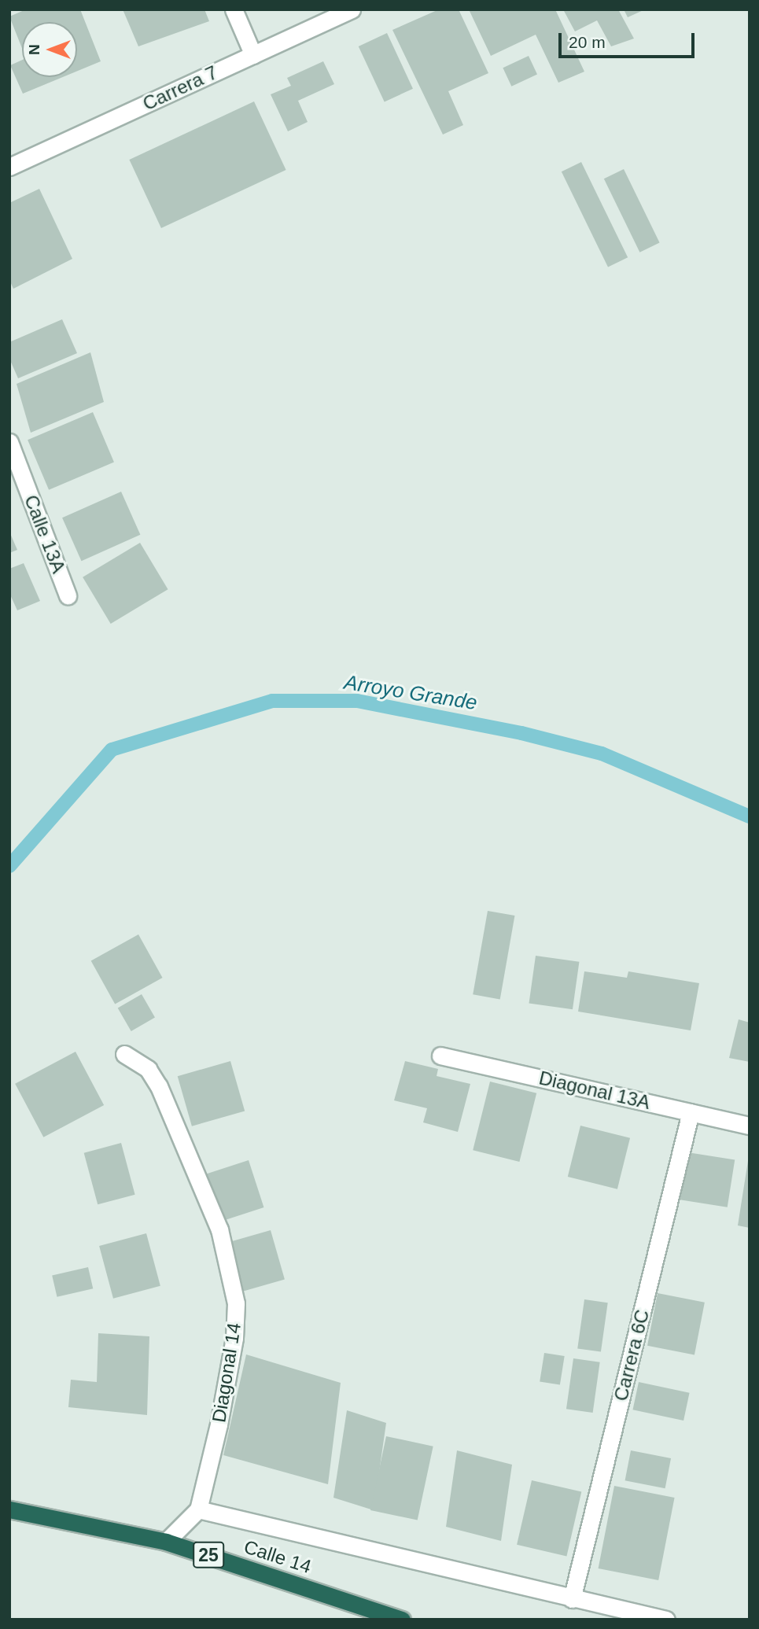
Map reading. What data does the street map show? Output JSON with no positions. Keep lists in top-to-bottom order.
{
  "streets": {
    "highway": ["25", "Calle 14"],
    "street": [
      "Carrera 7",
      "Calle 13A",
      "Diagonal 13A",
      "Carrera 6C",
      "Diagonal 14"
    ]
  },
  "crossings": [
    ["Diagonal 13A", "Carrera 6C"]
  ],
  "water": ["Arroyo Grande"],
  "scale_bar": "20 m",
  "north": "left"
}
